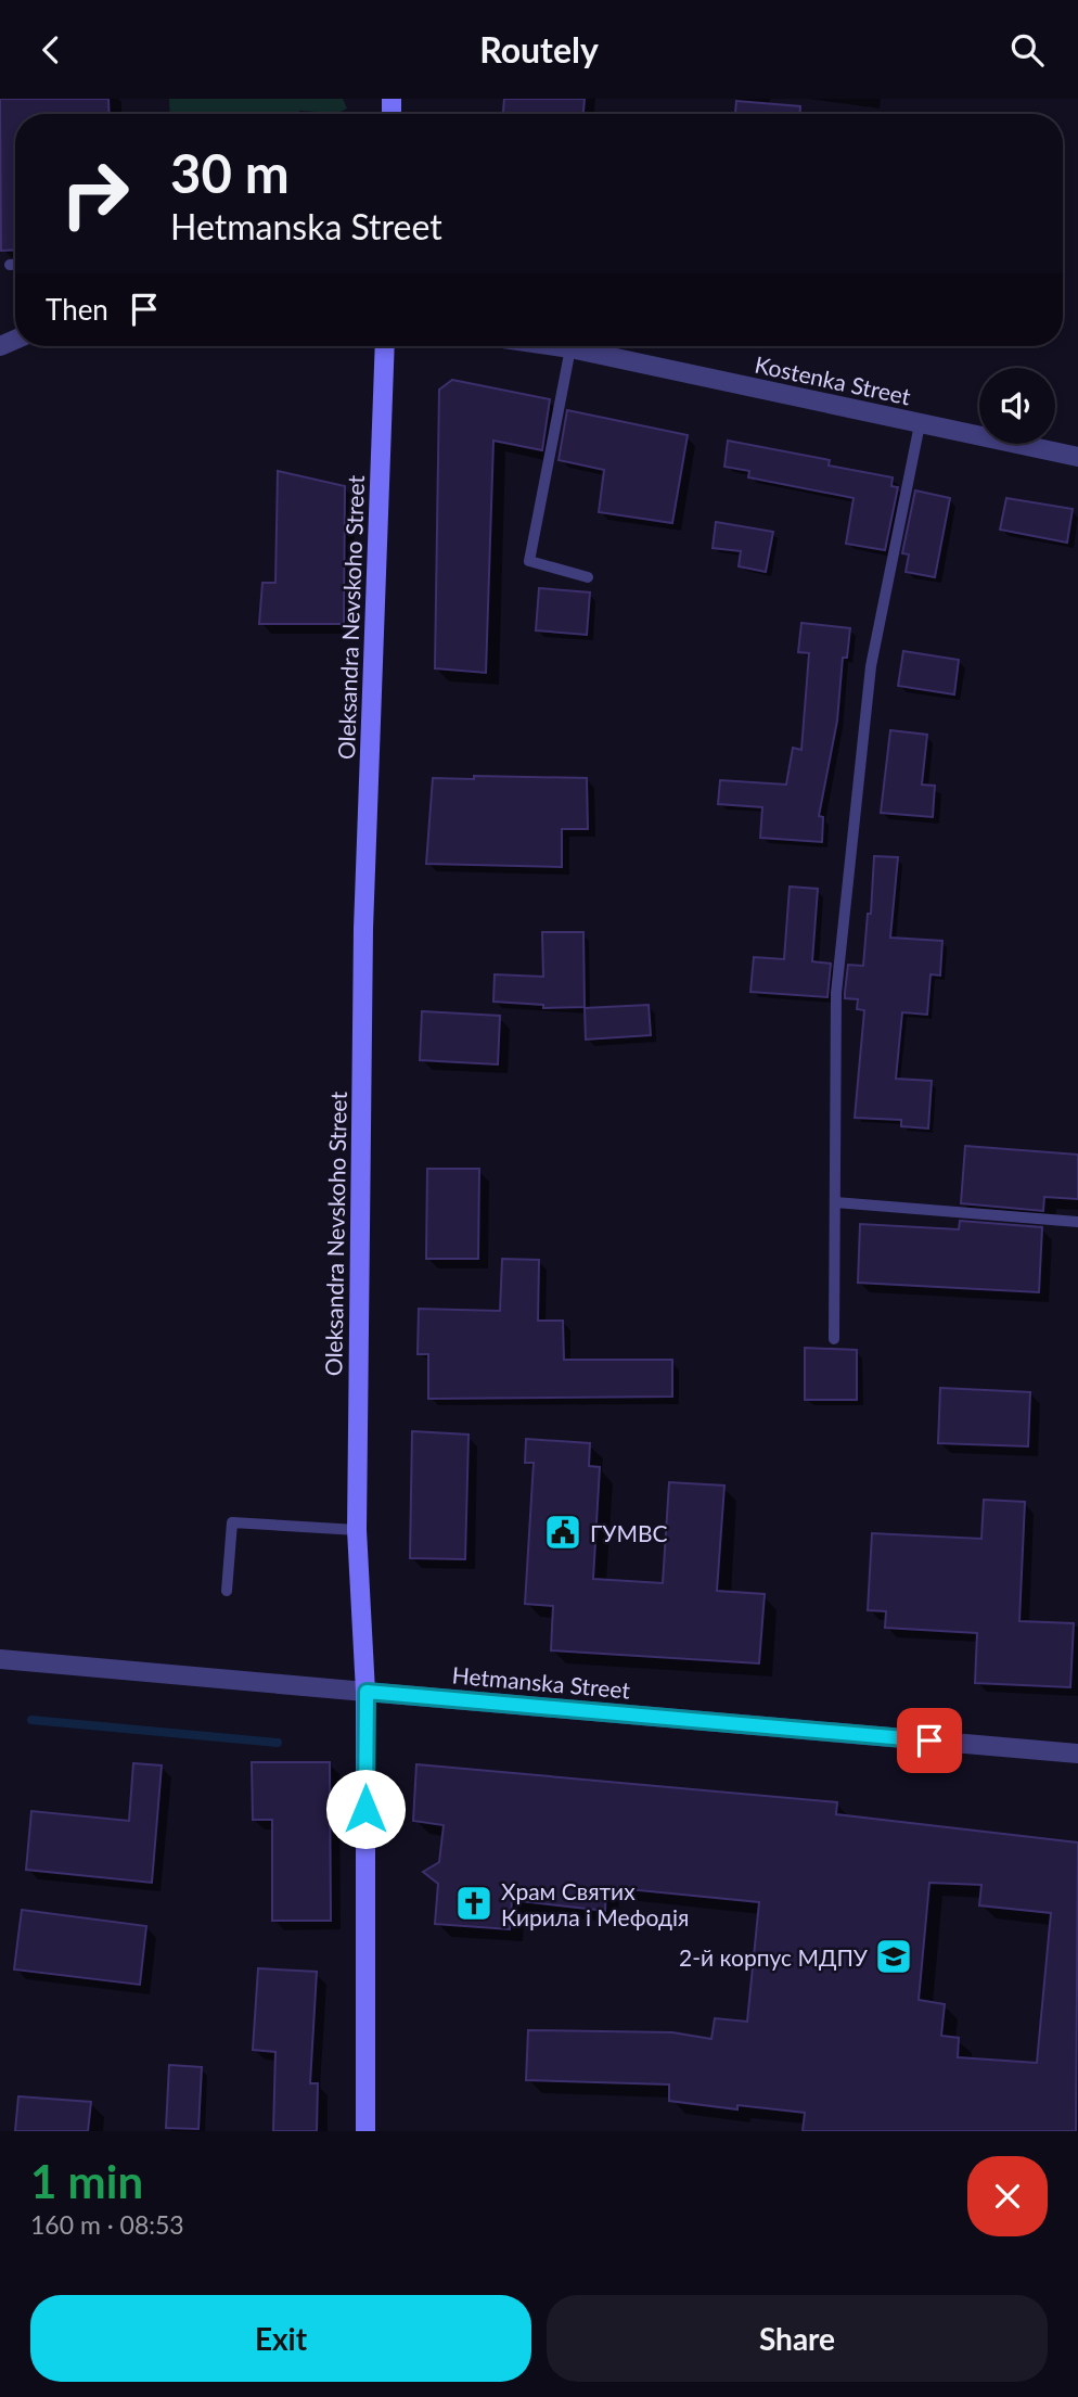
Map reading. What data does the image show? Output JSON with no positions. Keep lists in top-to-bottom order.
{
  "streets": {
    "main road": ["Oleksandra Nevskoho Street"],
    "street": ["Kostenka Street", "Hetmanska Street"]
  },
  "crossings": [
    ["Oleksandra Nevskoho Street", "Hetmanska Street"]
  ],
  "places": {
    "public building": ["ГУМВС"],
    "church": ["Храм Святих Кирила і Мефодія"],
    "school or university": ["2-й корпус МДПУ"]
  },
  "page": {
    "header": "Routely",
    "turn": ["30 m", "Hetmanska Street"],
    "then": "Then",
    "heading": ["1 min", "160 m · 08:53"],
    "buttons": ["Exit", "Share"]
  }
}
